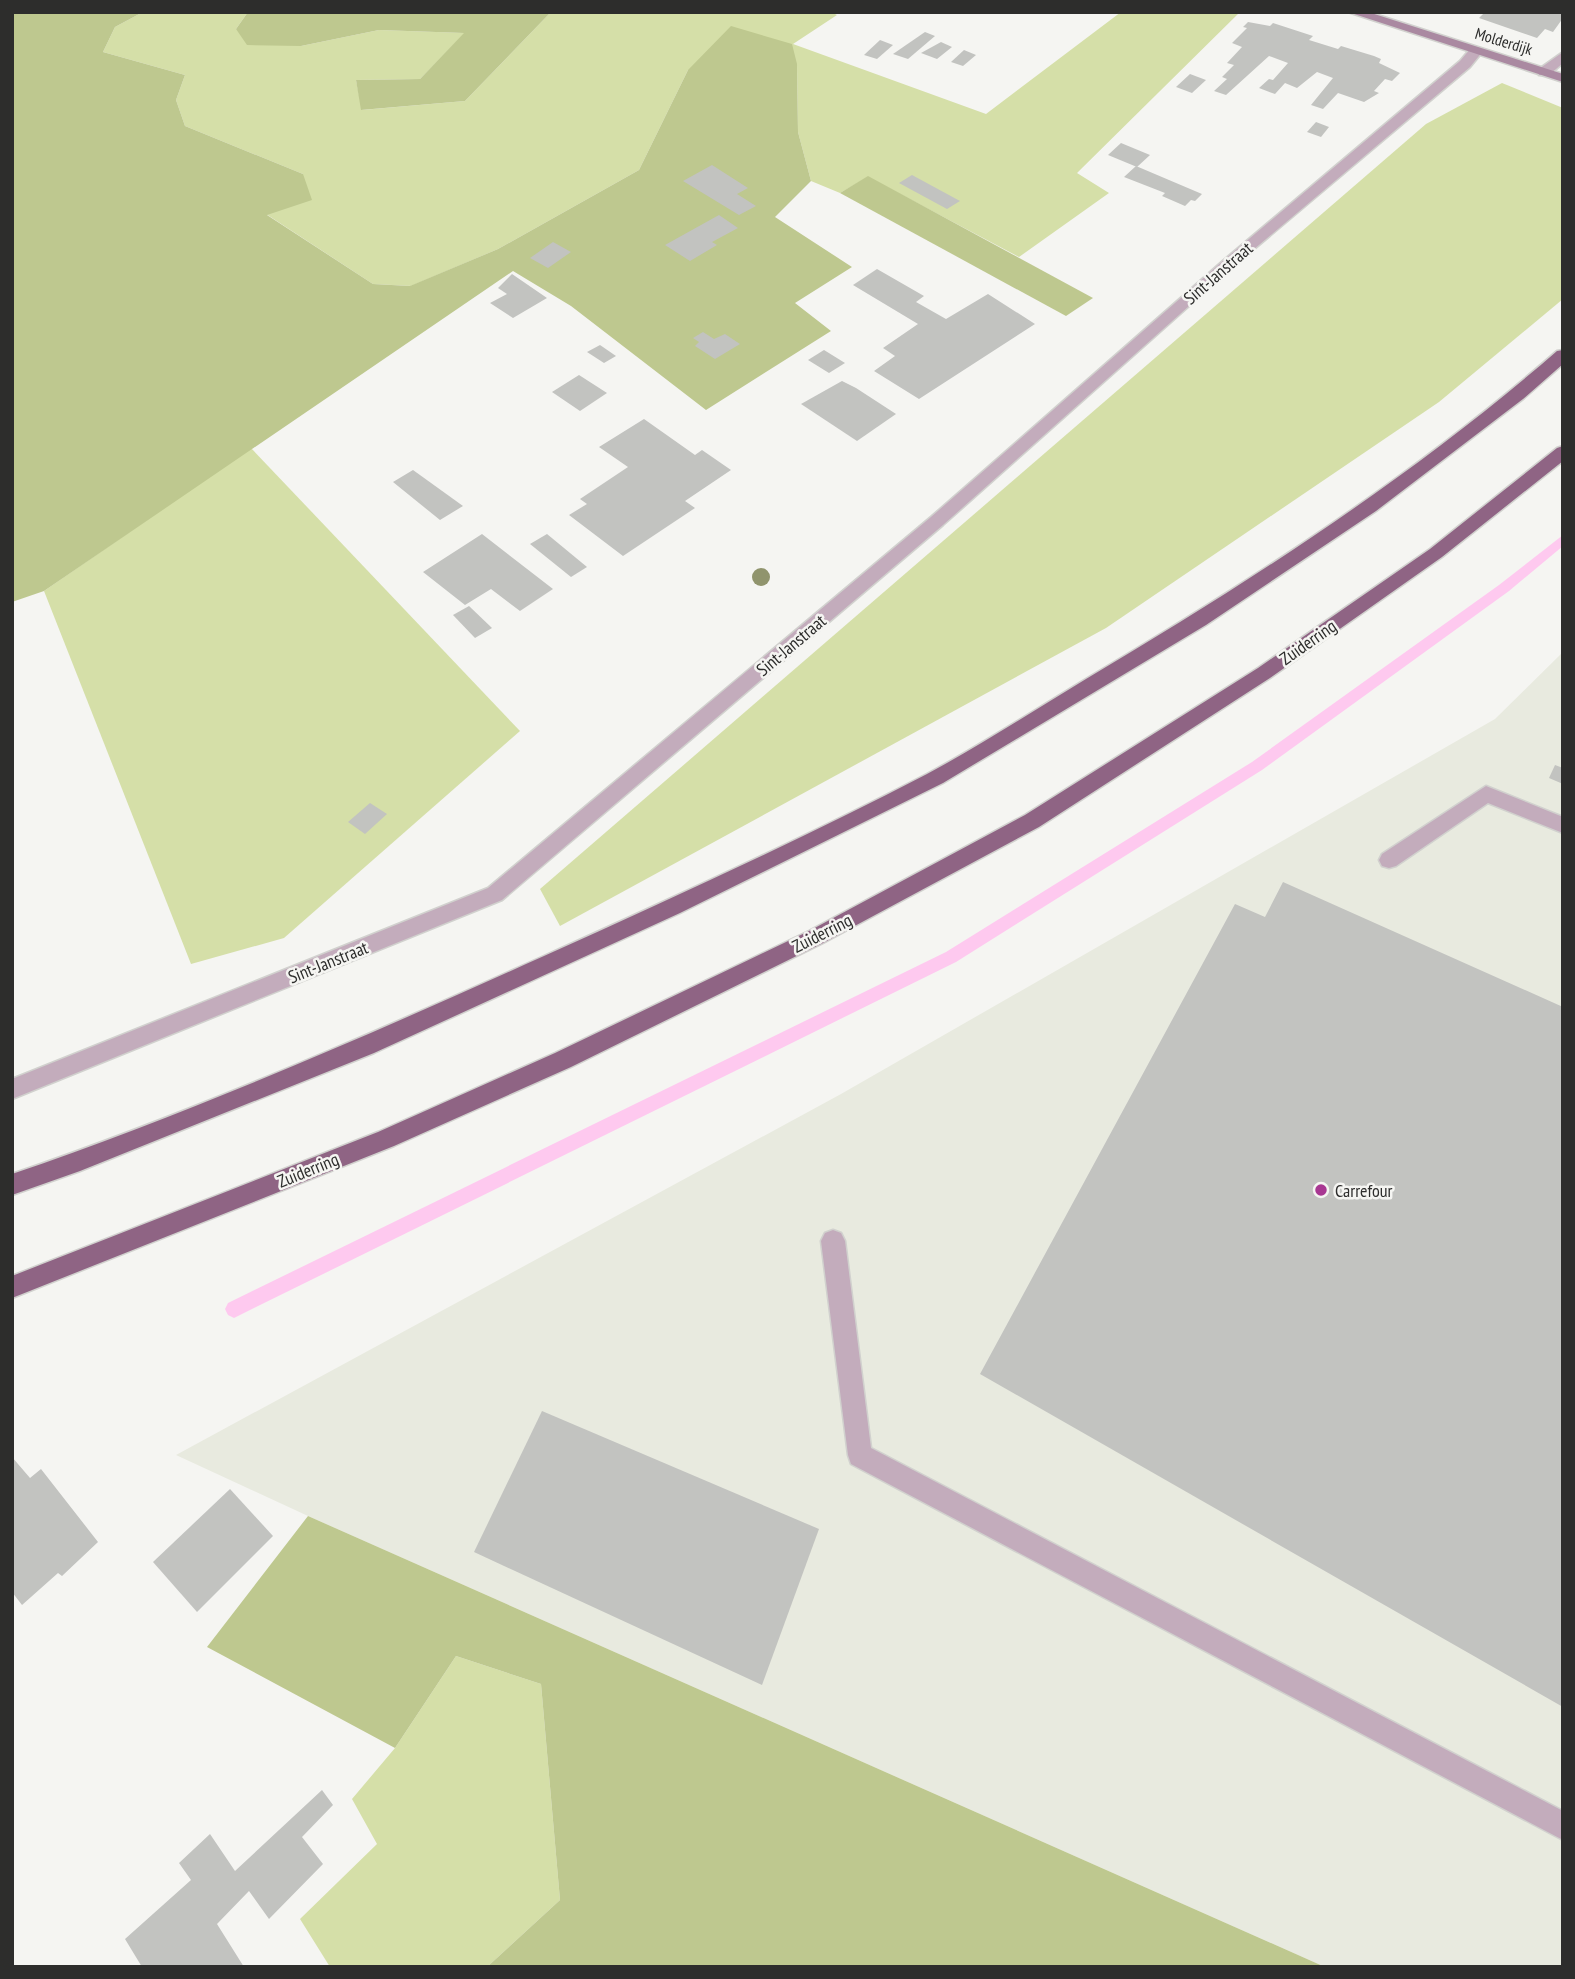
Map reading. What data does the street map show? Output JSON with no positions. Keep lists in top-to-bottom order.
{
  "streets": {
    "highway": ["Zuiderring"],
    "main road": ["Molderdijk"],
    "street": ["Sint-Janstraat"]
  },
  "crossings": [
    ["Molderdijk", "Sint-Janstraat"]
  ],
  "places": ["Carrefour"]
}
